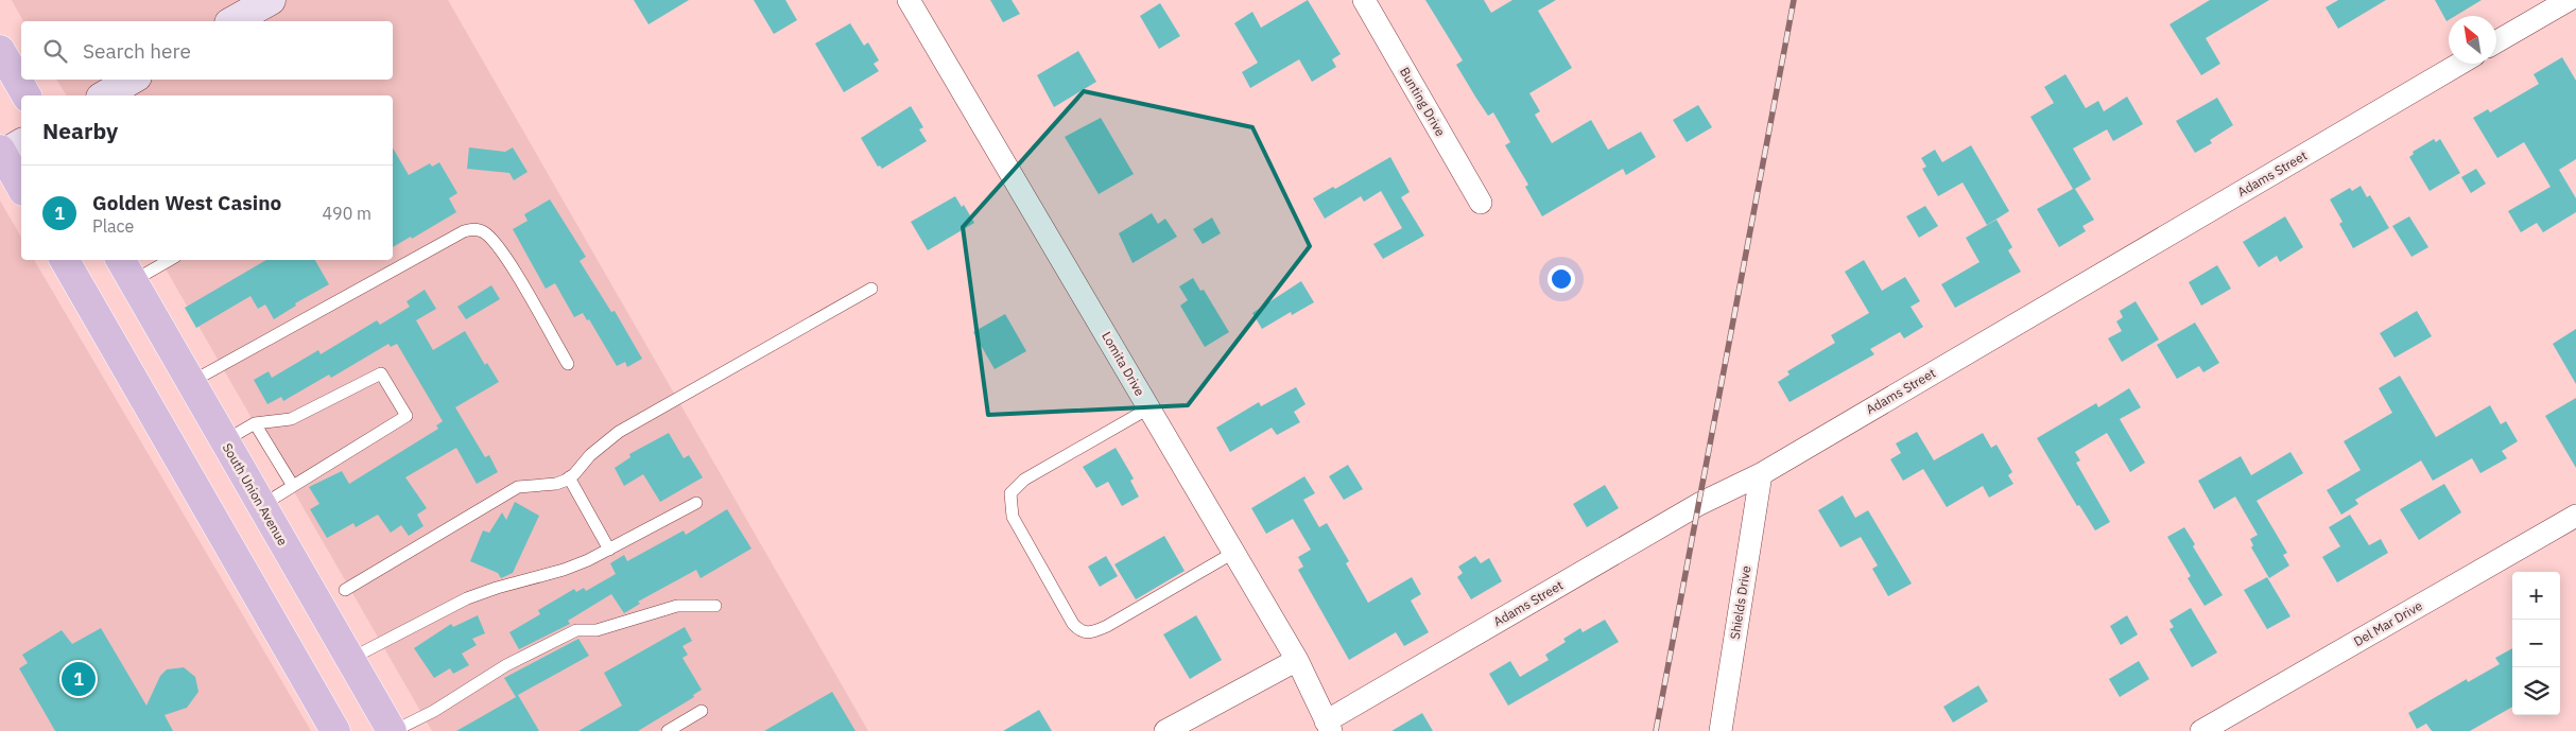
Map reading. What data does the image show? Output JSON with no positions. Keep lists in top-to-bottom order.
{
  "streets": {
    "main road": ["South Union Avenue"],
    "street": [
      "Bunting Drive",
      "Adams Street",
      "Lomita Drive",
      "Shields Drive",
      "Del Mar Drive"
    ]
  },
  "crossings": [
    ["Adams Street", "Lomita Drive"],
    ["Adams Street", "Shields Drive"]
  ],
  "north": "top left",
  "page": {
    "search": "Search here",
    "heading": "Nearby",
    "list": [
      {
        "mark": "1",
        "name": "Golden West Casino",
        "note": "Place",
        "value": "490 m"
      }
    ],
    "map_buttons": ["+", "−"],
    "pins": "1"
  }
}
